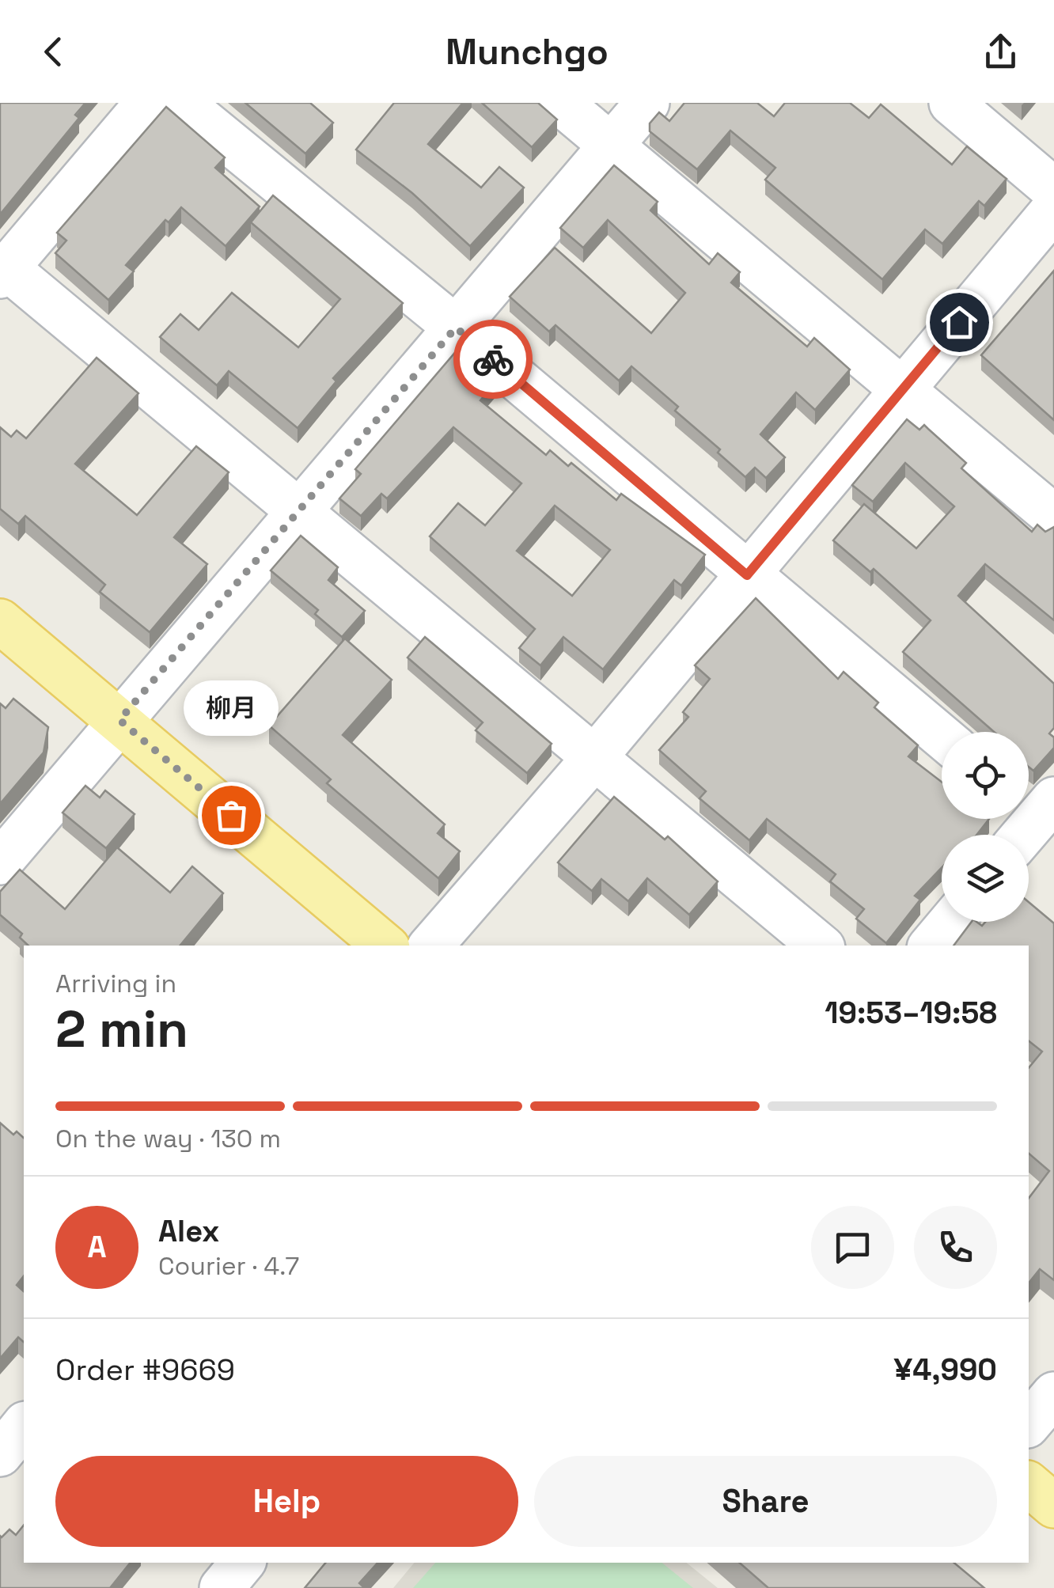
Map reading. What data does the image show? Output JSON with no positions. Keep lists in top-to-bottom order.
{
  "places": ["柳月"],
  "page": {
    "header": "Munchgo",
    "bubble": "柳月",
    "heading": ["2 min", "Arriving in", "19:53–19:58"],
    "panel": [
      "Alex",
      "Courier · 4.7",
      "Order #9669",
      "¥4,990"
    ],
    "bar": "On the way · 130 m",
    "round": "A",
    "buttons": ["Help", "Share"]
  }
}
